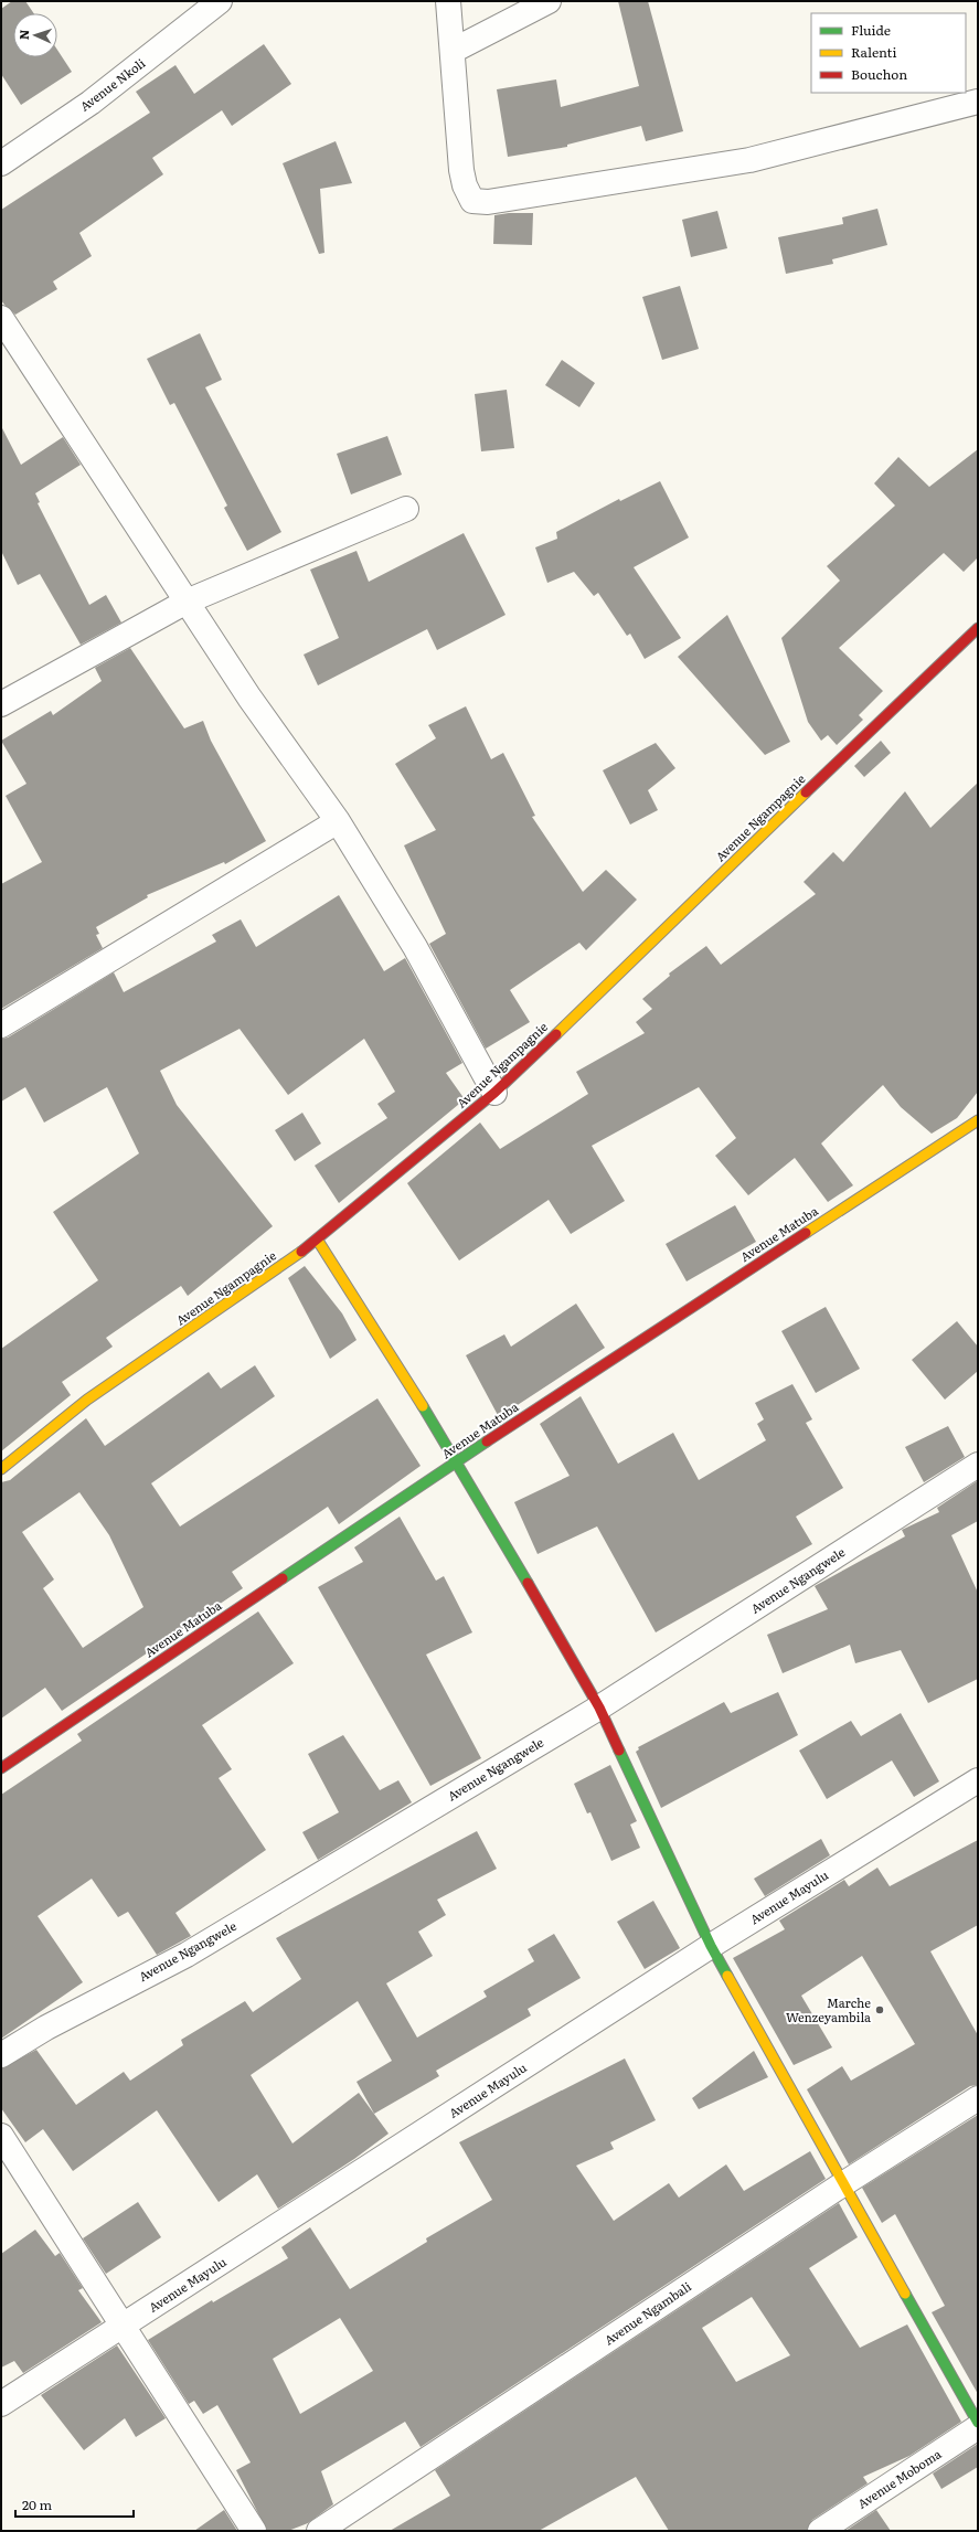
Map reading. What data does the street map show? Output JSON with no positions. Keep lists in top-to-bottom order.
{
  "streets": {
    "street": [
      "Avenue Nkoli",
      "Avenue Ngampagnie",
      "Avenue Matuba",
      "Avenue Ngangwele",
      "Avenue Mayulu",
      "Avenue Ngambali",
      "Avenue Moboma"
    ]
  },
  "places": ["Marche Wenzeyambila"],
  "legend": ["Fluide", "Ralenti", "Bouchon"],
  "scale_bar": "20 m",
  "north": "left"
}
